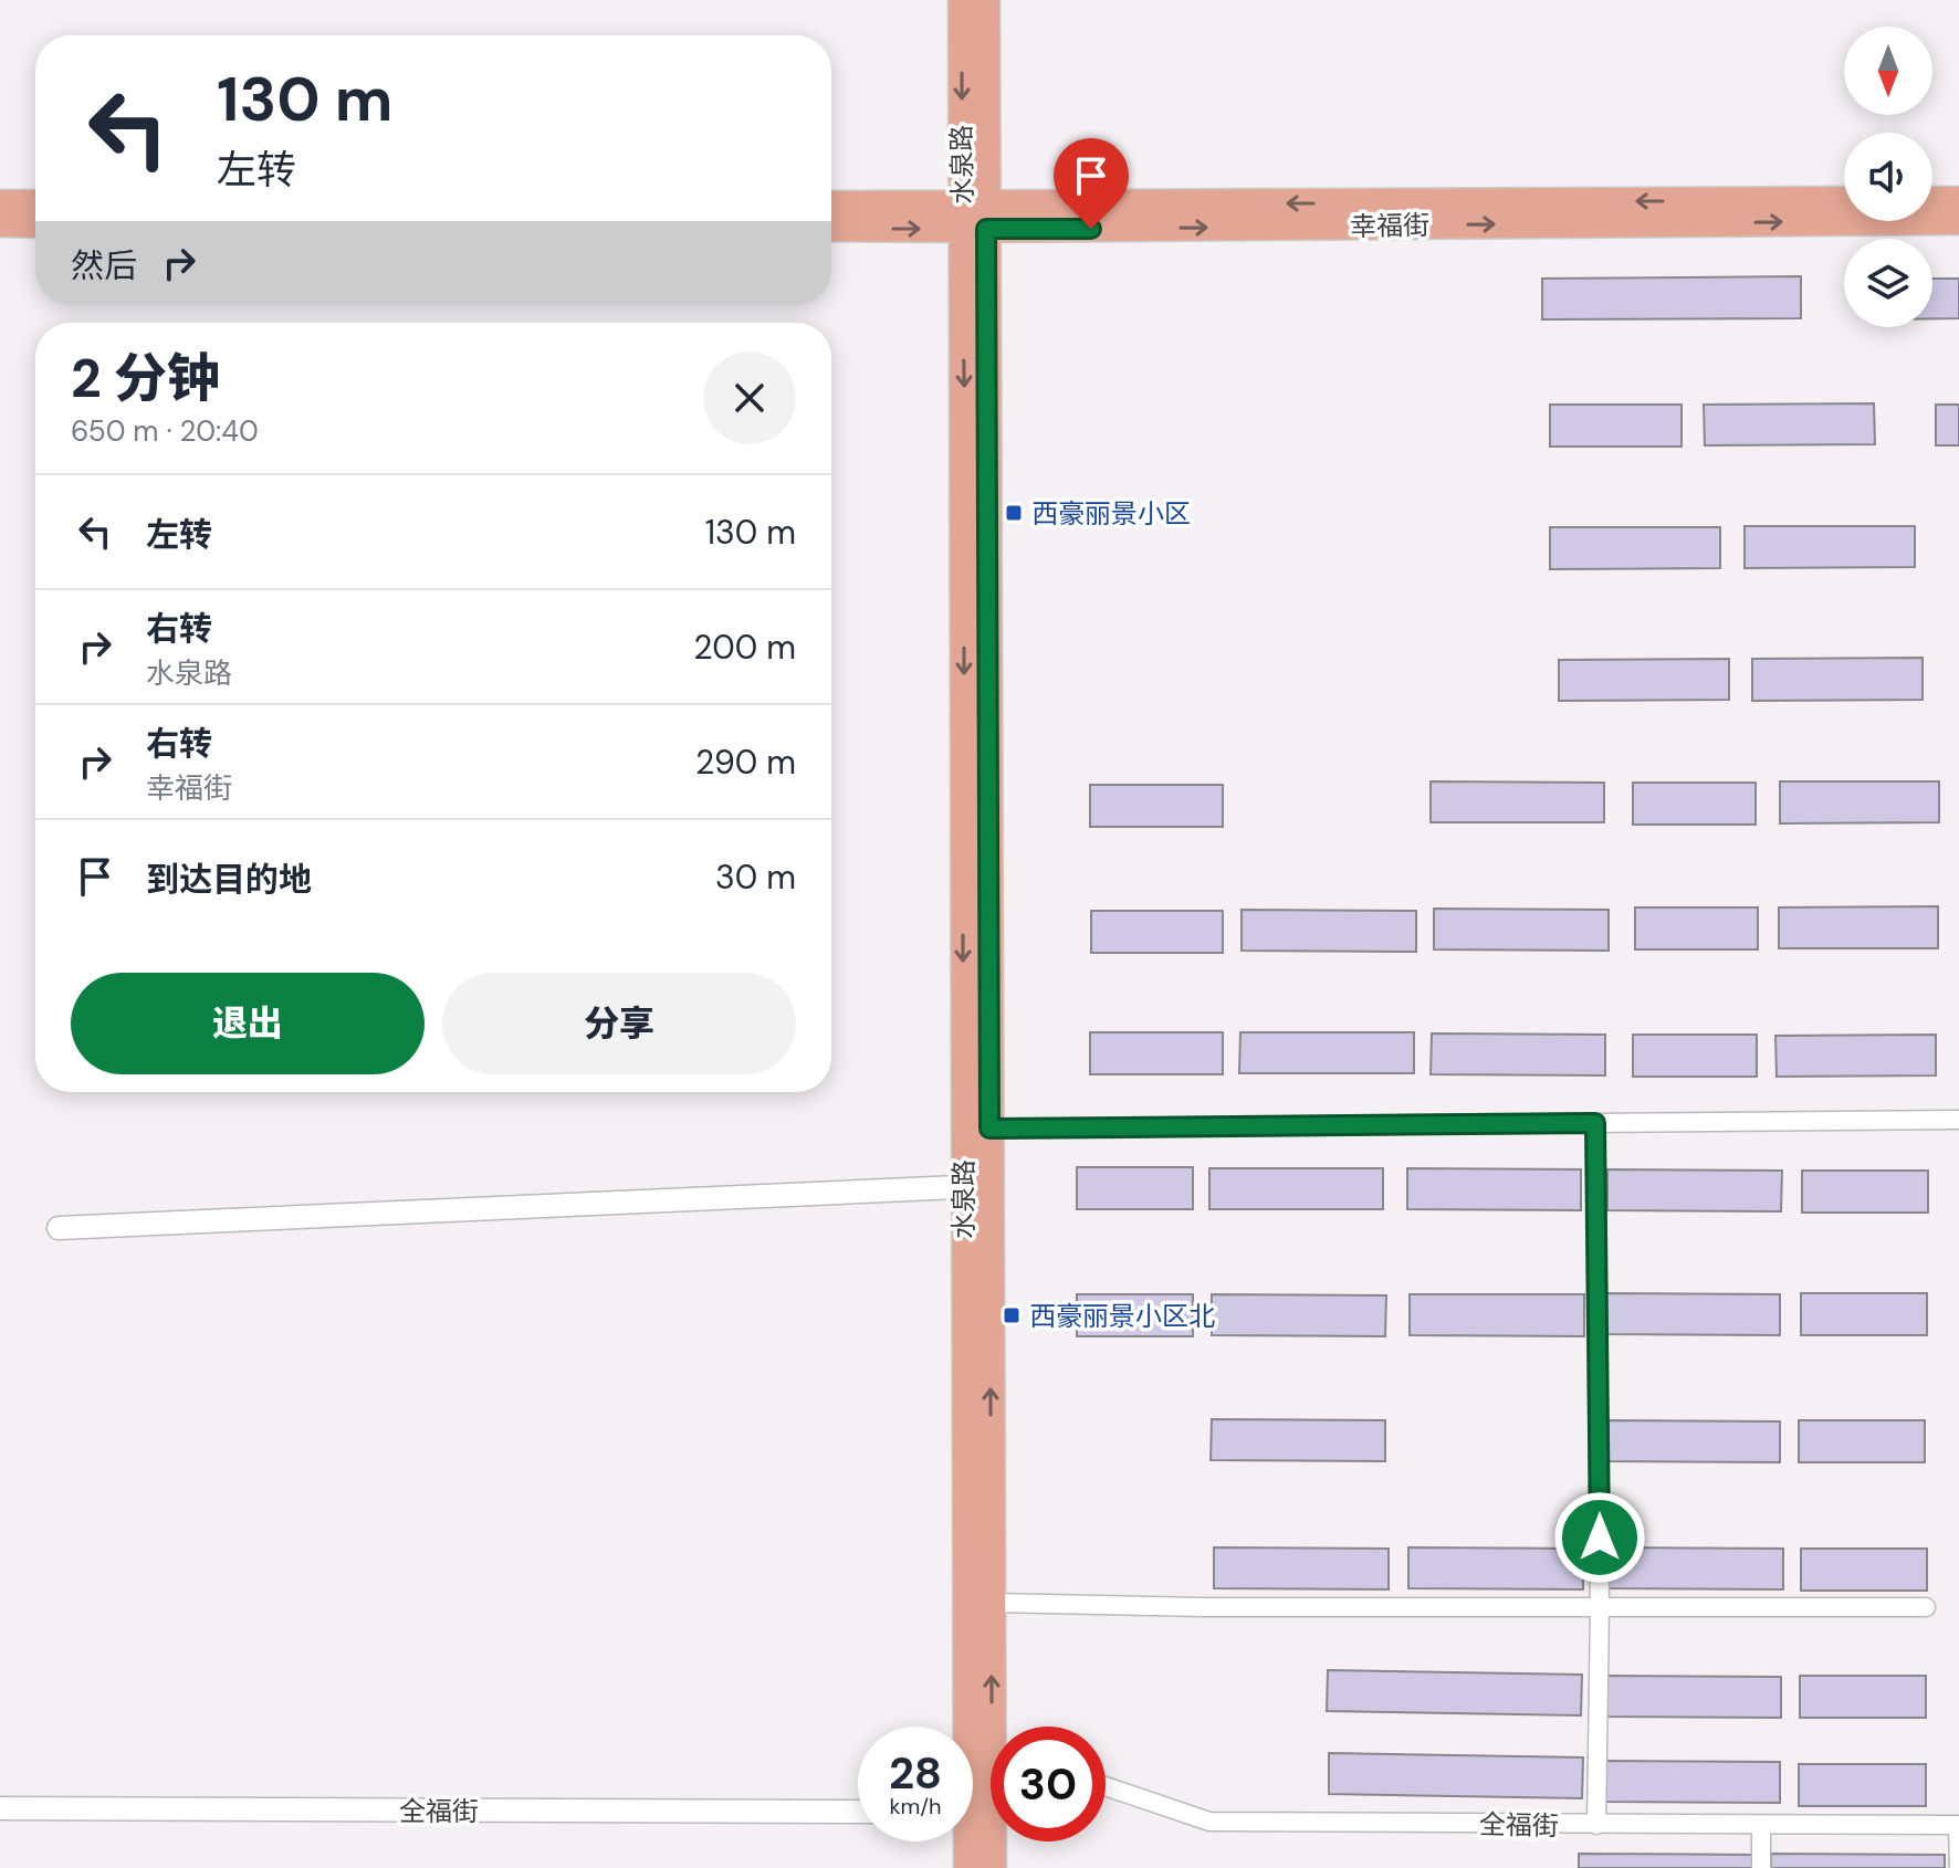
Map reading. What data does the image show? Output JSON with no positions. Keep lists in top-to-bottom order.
{
  "streets": {
    "main road": ["水泉路", "幸福街"],
    "street": ["全福街"]
  },
  "crossings": [
    ["水泉路", "幸福街"]
  ],
  "places": {
    "transit": ["西豪丽景小区", "西豪丽景小区北"]
  },
  "north": "bottom",
  "page": {
    "turn": ["130 m", "左转"],
    "then": "然后",
    "heading": ["2 分钟", "650 m · 20:40"],
    "list": [
      {
        "name": "左转",
        "value": "130 m"
      },
      {
        "name": "右转",
        "note": "水泉路",
        "value": "200 m"
      },
      {
        "name": "右转",
        "note": "幸福街",
        "value": "290 m"
      },
      {
        "name": "到达目的地",
        "value": "30 m"
      }
    ],
    "buttons": ["退出", "分享"],
    "speed": "28 km/h",
    "limit": "30"
  }
}
